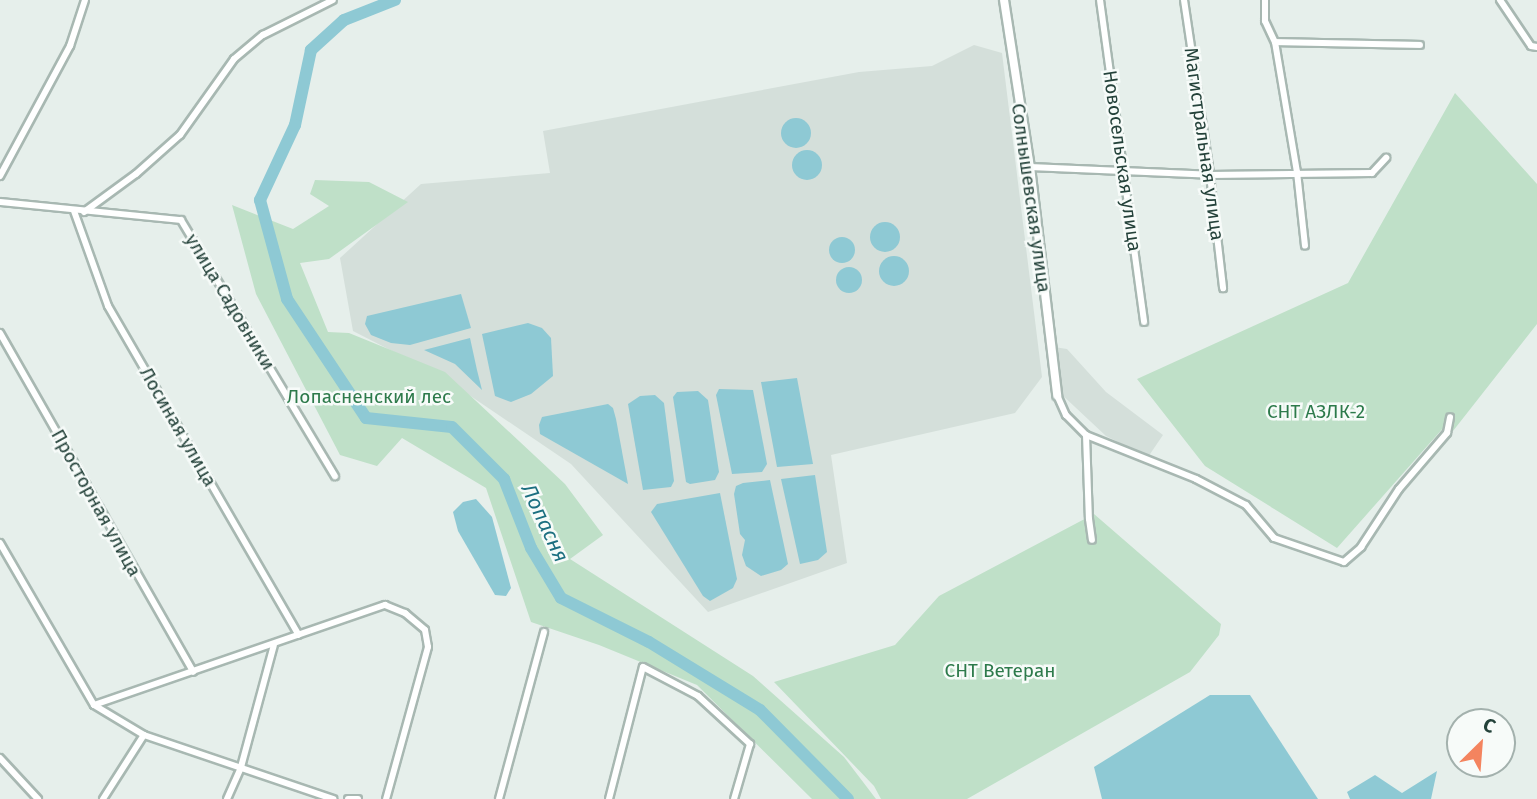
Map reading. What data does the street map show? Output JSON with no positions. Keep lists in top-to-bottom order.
{
  "streets": {
    "street": [
      "Магистральная улица",
      "Новосельская улица",
      "Солнышевская улица",
      "улица Садовники",
      "Лосиная улица",
      "Просторная улица"
    ]
  },
  "crossings": [
    ["улица Садовники", "Лосиная улица"]
  ],
  "water": ["Лопасня"],
  "parks": ["Лопасненский лес", "СНТ АЗЛК-2", "СНТ Ветеран"],
  "north": "top right"
}
